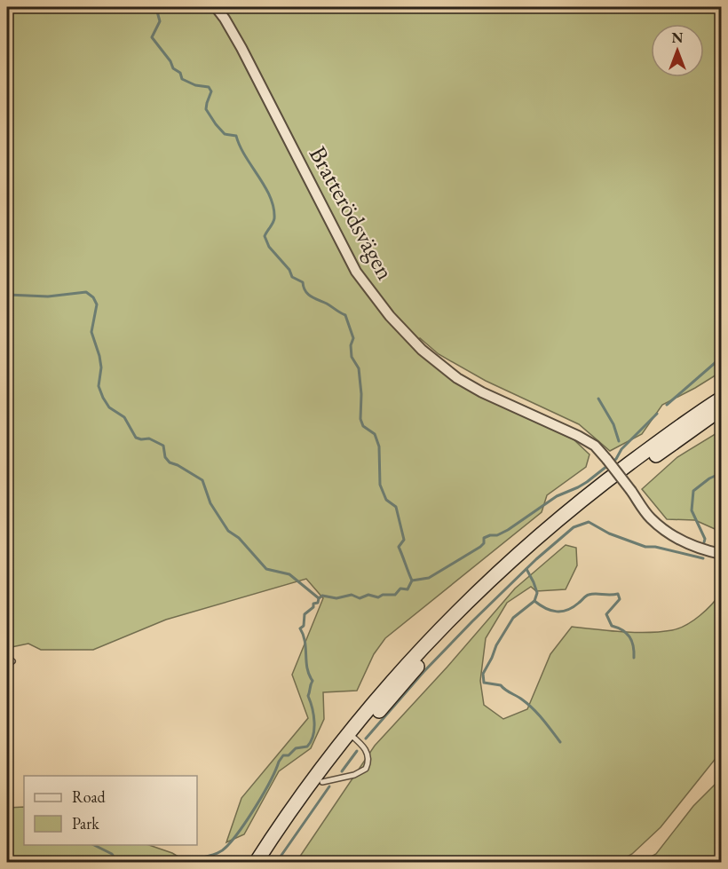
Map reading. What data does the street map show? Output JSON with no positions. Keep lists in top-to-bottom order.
{
  "streets": {
    "street": ["Bratterödsvägen"]
  },
  "legend": ["Road", "Park"],
  "north": "top"
}
